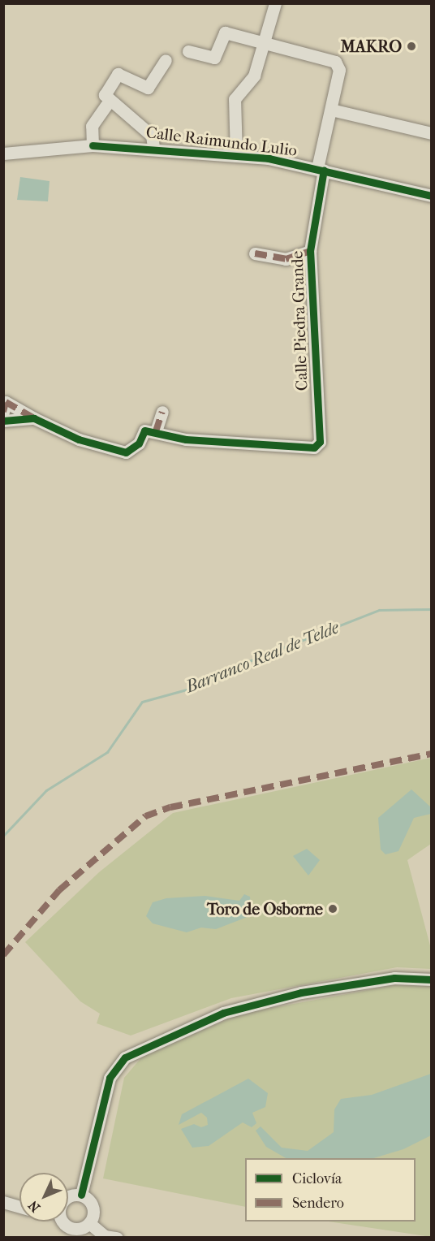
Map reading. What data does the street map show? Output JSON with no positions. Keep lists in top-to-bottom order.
{
  "streets": {
    "street": ["Calle Raimundo Lulio", "Calle Piedra Grande"]
  },
  "crossings": [
    ["Calle Raimundo Lulio", "Calle Piedra Grande"]
  ],
  "water": ["Barranco Real de Telde"],
  "places": ["MAKRO", "Toro de Osborne"],
  "legend": ["Ciclovía", "Sendero"],
  "north": "bottom left"
}
